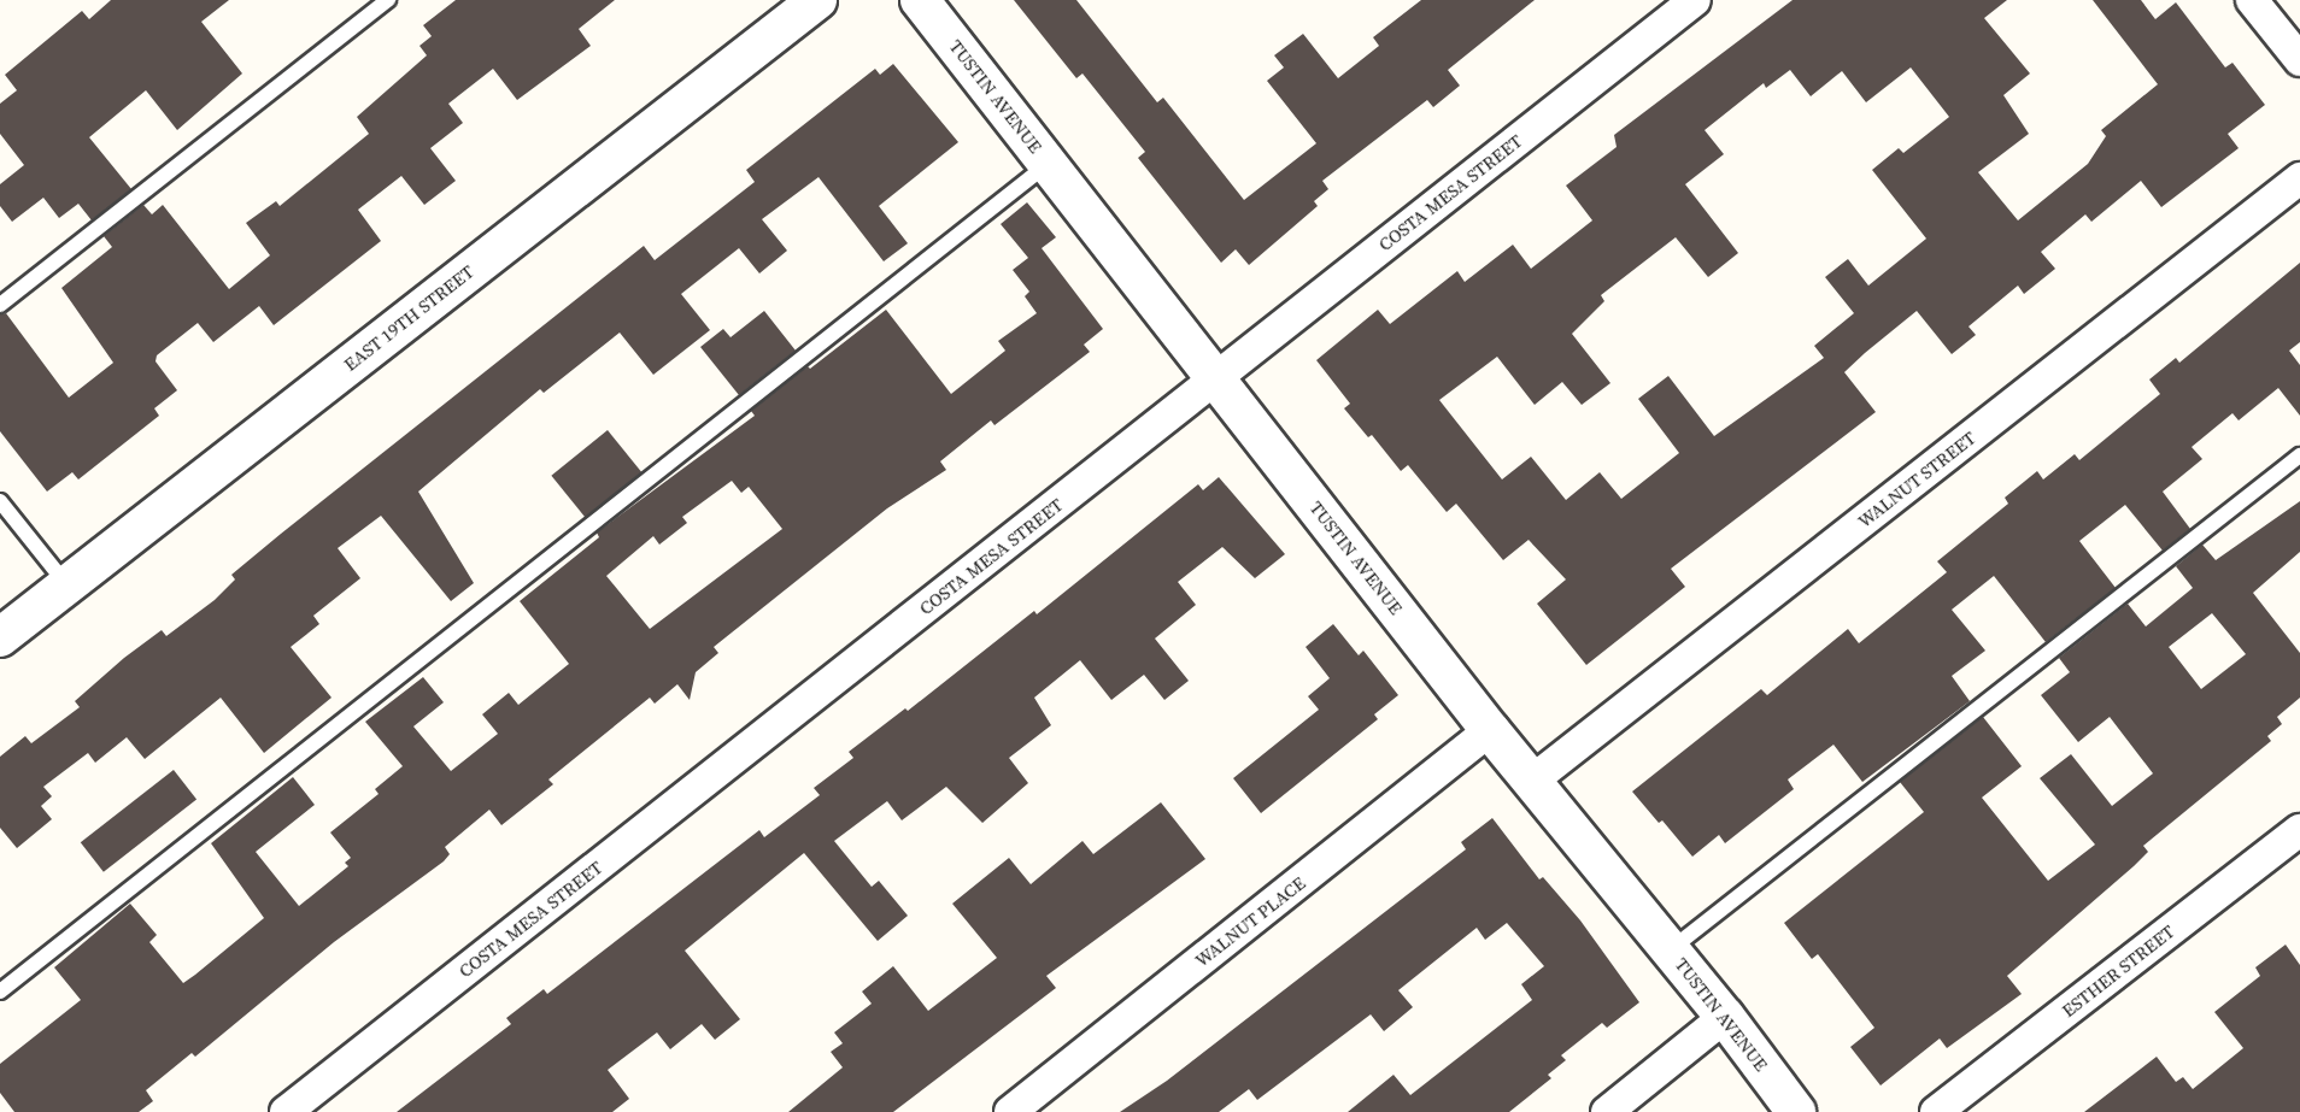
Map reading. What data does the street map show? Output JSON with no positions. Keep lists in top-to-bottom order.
{
  "streets": {
    "street": [
      "TUSTIN AVENUE",
      "COSTA MESA STREET",
      "EAST 19TH STREET",
      "WALNUT STREET",
      "WALNUT PLACE",
      "ESTHER STREET"
    ]
  },
  "crossings": [
    ["TUSTIN AVENUE", "COSTA MESA STREET"],
    ["TUSTIN AVENUE", "WALNUT STREET"],
    ["TUSTIN AVENUE", "WALNUT PLACE"]
  ]
}
